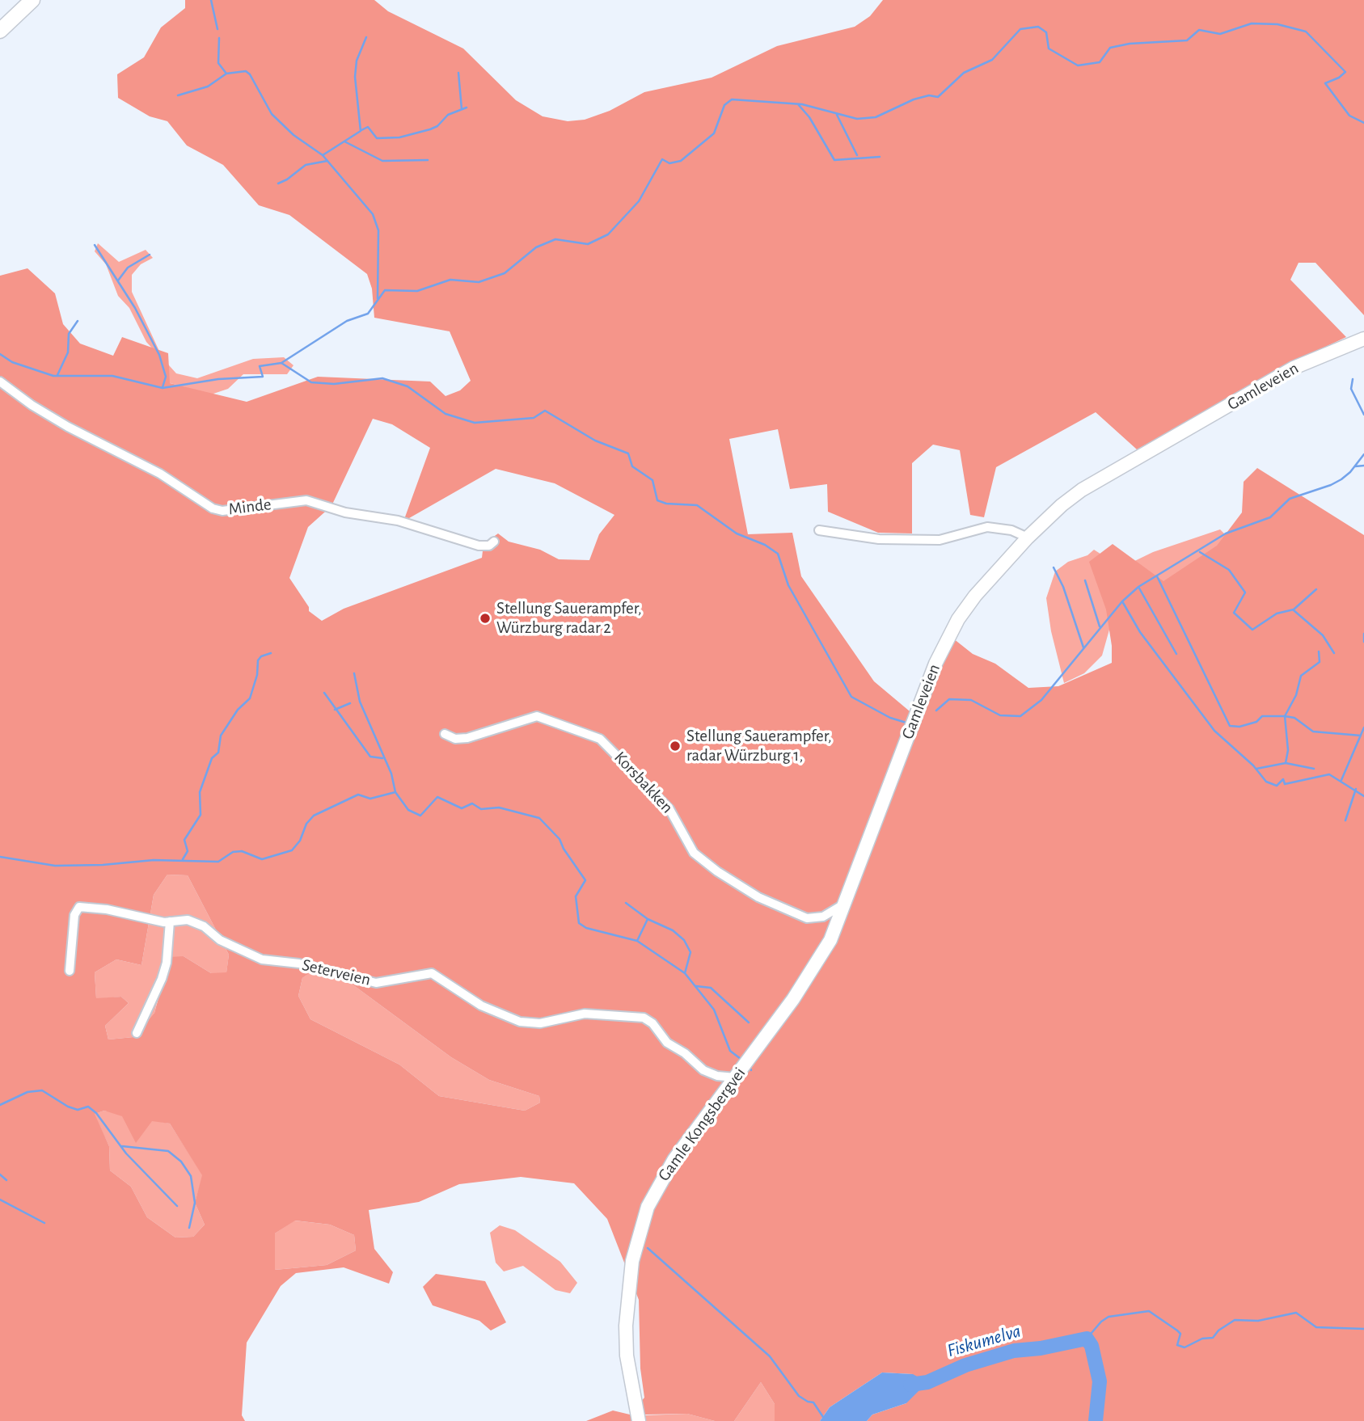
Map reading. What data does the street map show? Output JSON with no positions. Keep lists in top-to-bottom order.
{
  "streets": {
    "main road": ["Gamleveien", "Gamle Kongsbergvei"],
    "street": ["Minde", "Korsbakken", "Seterveien"]
  },
  "crossings": [
    ["Gamleveien", "Gamle Kongsbergvei"],
    ["Korsbakken", "Gamle Kongsbergvei"],
    ["Seterveien", "Gamle Kongsbergvei"]
  ],
  "water": ["Fiskumelva"],
  "places": ["Stellung Sauerampfer, Würzburg radar 2", "Stellung Sauerampfer, radar Würzburg 1,"]
}
